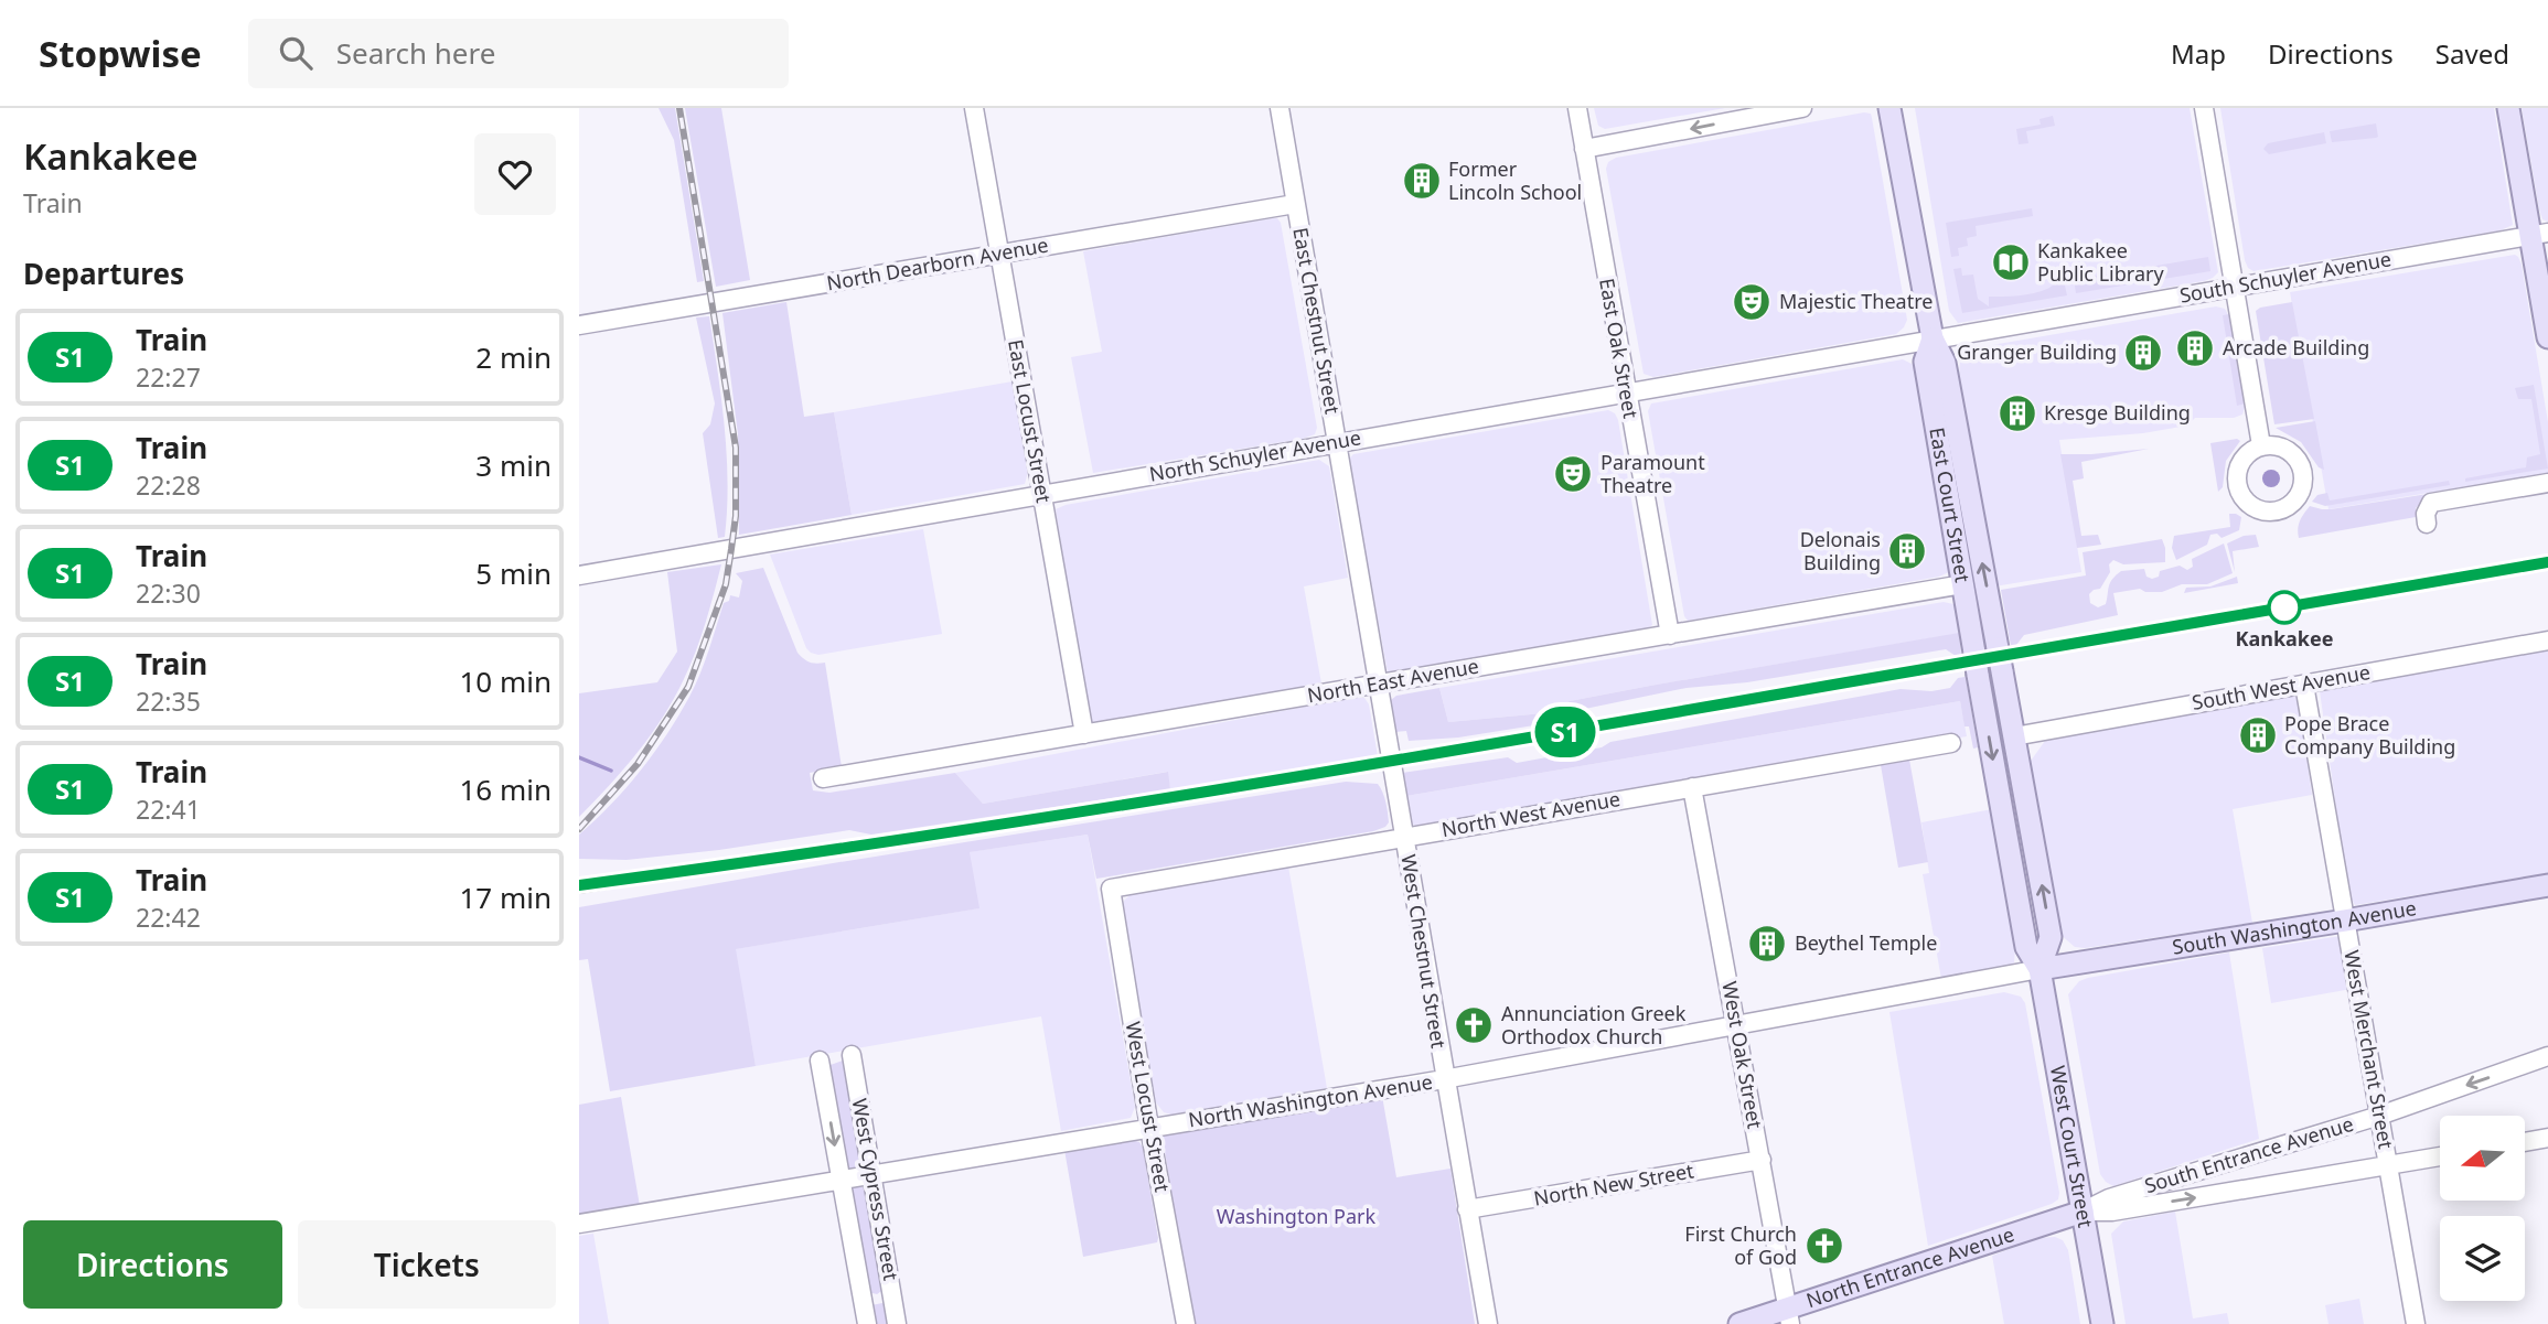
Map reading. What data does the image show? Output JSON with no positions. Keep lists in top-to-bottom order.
{
  "streets": {
    "main road": [
      "East Court Street",
      "South Washington Avenue",
      "West Court Street",
      "North Entrance Avenue"
    ],
    "street": [
      "North Dearborn Avenue",
      "South Schuyler Avenue",
      "East Chestnut Street",
      "East Oak Street",
      "East Locust Street",
      "North Schuyler Avenue",
      "North East Avenue",
      "South West Avenue",
      "North West Avenue",
      "West Chestnut Street",
      "West Merchant Street",
      "West Oak Street",
      "North Washington Avenue",
      "West Locust Street",
      "South Entrance Avenue",
      "North New Street",
      "West Cypress Street"
    ]
  },
  "crossings": [
    ["North Dearborn Avenue", "East Chestnut Street"],
    ["North Dearborn Avenue", "East Locust Street"],
    ["South Schuyler Avenue", "North Schuyler Avenue"],
    ["South Schuyler Avenue", "East Court Street"],
    ["East Chestnut Street", "North Schuyler Avenue"],
    ["East Chestnut Street", "North East Avenue"],
    ["East Chestnut Street", "West Chestnut Street"],
    ["East Oak Street", "North Schuyler Avenue"],
    ["East Oak Street", "North East Avenue"],
    ["East Locust Street", "North Schuyler Avenue"],
    ["East Locust Street", "North East Avenue"],
    ["North Schuyler Avenue", "East Court Street"],
    ["East Court Street", "North East Avenue"],
    ["East Court Street", "West Court Street"],
    ["South West Avenue", "West Merchant Street"],
    ["South West Avenue", "West Court Street"],
    ["North West Avenue", "West Chestnut Street"],
    ["North West Avenue", "West Oak Street"],
    ["North West Avenue", "West Locust Street"],
    ["South Washington Avenue", "West Merchant Street"],
    ["South Washington Avenue", "North Washington Avenue"],
    ["South Washington Avenue", "West Court Street"],
    ["West Chestnut Street", "North Washington Avenue"],
    ["West Chestnut Street", "North New Street"],
    ["West Merchant Street", "South Entrance Avenue"],
    ["West Oak Street", "North Washington Avenue"],
    ["West Oak Street", "North New Street"],
    ["West Oak Street", "North Entrance Avenue"],
    ["North Washington Avenue", "West Locust Street"],
    ["North Washington Avenue", "West Court Street"],
    ["North Washington Avenue", "West Cypress Street"],
    ["West Court Street", "South Entrance Avenue"],
    ["West Court Street", "North Entrance Avenue"],
    ["South Entrance Avenue", "North Entrance Avenue"]
  ],
  "parks": ["Washington Park"],
  "places": {
    "building": [
      "Former Lincoln School",
      "Arcade Building",
      "Granger Building",
      "Kresge Building",
      "Delonais Building",
      "Pope Brace Company Building",
      "Beythel Temple"
    ],
    "library": ["Kankakee Public Library"],
    "theatre": ["Majestic Theatre", "Paramount Theatre"],
    "other": ["Kankakee"],
    "church": ["Annunciation Greek Orthodox Church", "First Church of God"]
  },
  "north": "left",
  "page": {
    "header": "Stopwise",
    "search": "Search here",
    "nav": ["Map", "Directions", "Saved"],
    "heading": [
      ["Kankakee", "Train"],
      "Departures"
    ],
    "on_map": "S1",
    "list": [
      {
        "mark": "S1",
        "name": "Train",
        "note": "22:27",
        "value": "2 min"
      },
      {
        "mark": "S1",
        "name": "Train",
        "note": "22:28",
        "value": "3 min"
      },
      {
        "mark": "S1",
        "name": "Train",
        "note": "22:30",
        "value": "5 min"
      },
      {
        "mark": "S1",
        "name": "Train",
        "note": "22:35",
        "value": "10 min"
      },
      {
        "mark": "S1",
        "name": "Train",
        "note": "22:41",
        "value": "16 min"
      },
      {
        "mark": "S1",
        "name": "Train",
        "note": "22:42",
        "value": "17 min"
      }
    ],
    "buttons": ["Directions", "Tickets"]
  }
}
